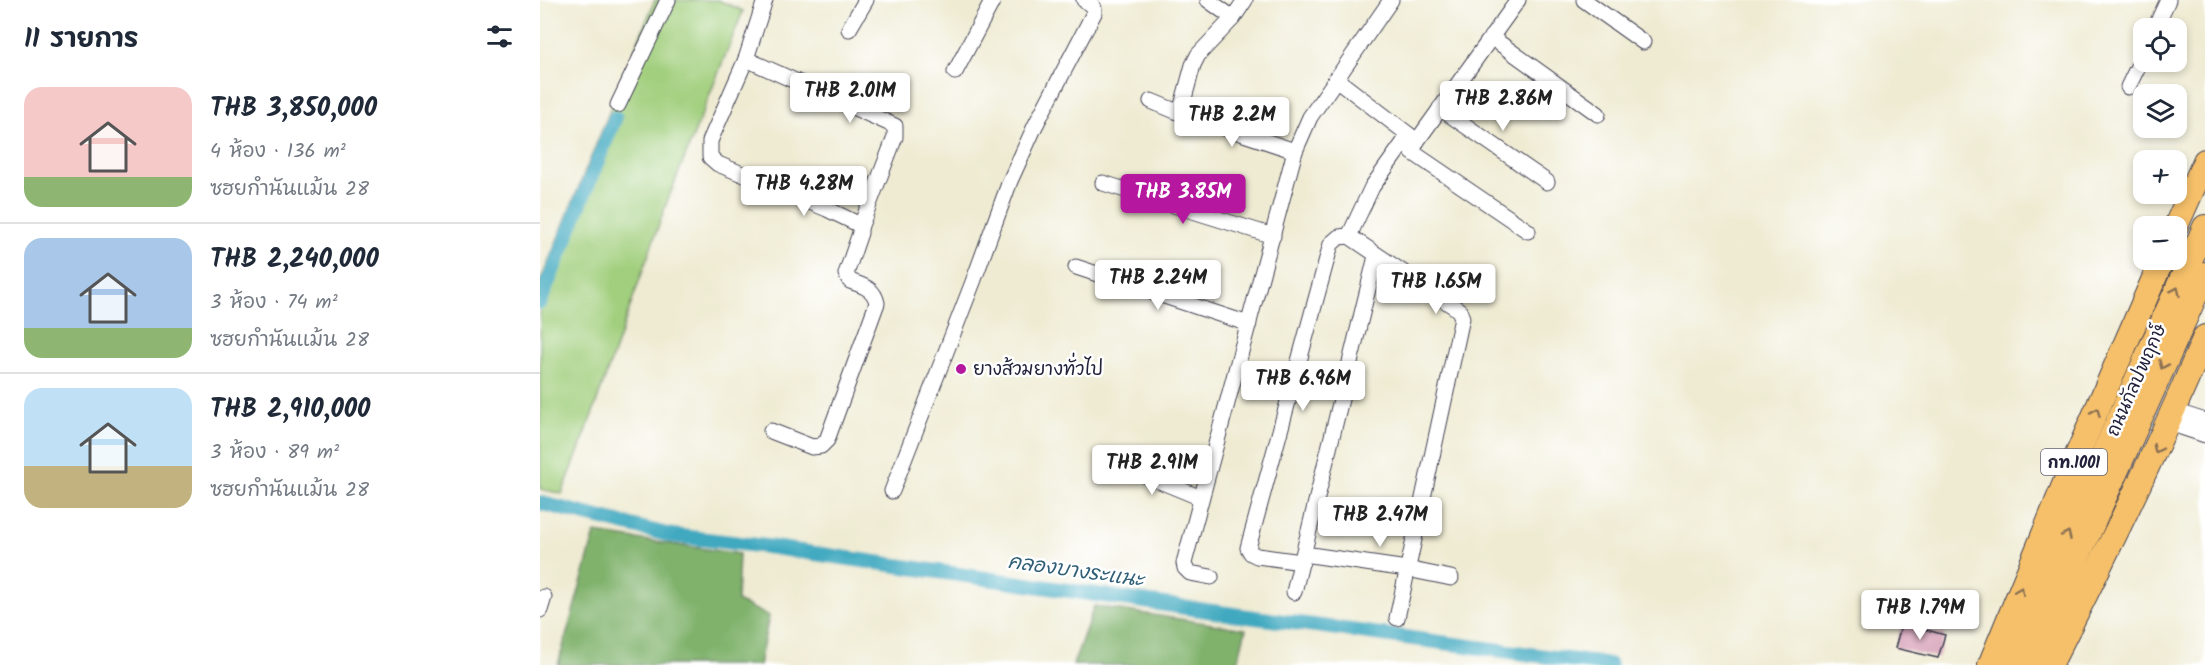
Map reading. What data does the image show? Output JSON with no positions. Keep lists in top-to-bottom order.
{
  "streets": {
    "main road": ["ถนนกัลปพฤกษ์", "กท.1001"]
  },
  "water": ["คลองบางระแนะ"],
  "places": ["ยางส้วมยางทั่วไป"],
  "page": {
    "heading": "11 รายการ",
    "map_buttons": ["+", "−"],
    "list": [
      {
        "name": "THB 3,850,000",
        "note": "4 ห้อง · 136 m² · ซฮยกำนันแม้น 28"
      },
      {
        "name": "THB 2,240,000",
        "note": "3 ห้อง · 74 m² · ซฮยกำนันแม้น 28"
      },
      {
        "name": "THB 2,910,000",
        "note": "3 ห้อง · 89 m² · ซฮยกำนันแม้น 28"
      }
    ],
    "price": [
      "THB 2.01M",
      "THB 2.86M",
      "THB 2.2M",
      "THB 4.28M",
      "THB 3.85M",
      "THB 2.24M",
      "THB 1.65M",
      "THB 6.96M",
      "THB 2.91M",
      "THB 2.47M",
      "THB 1.79M"
    ]
  }
}
